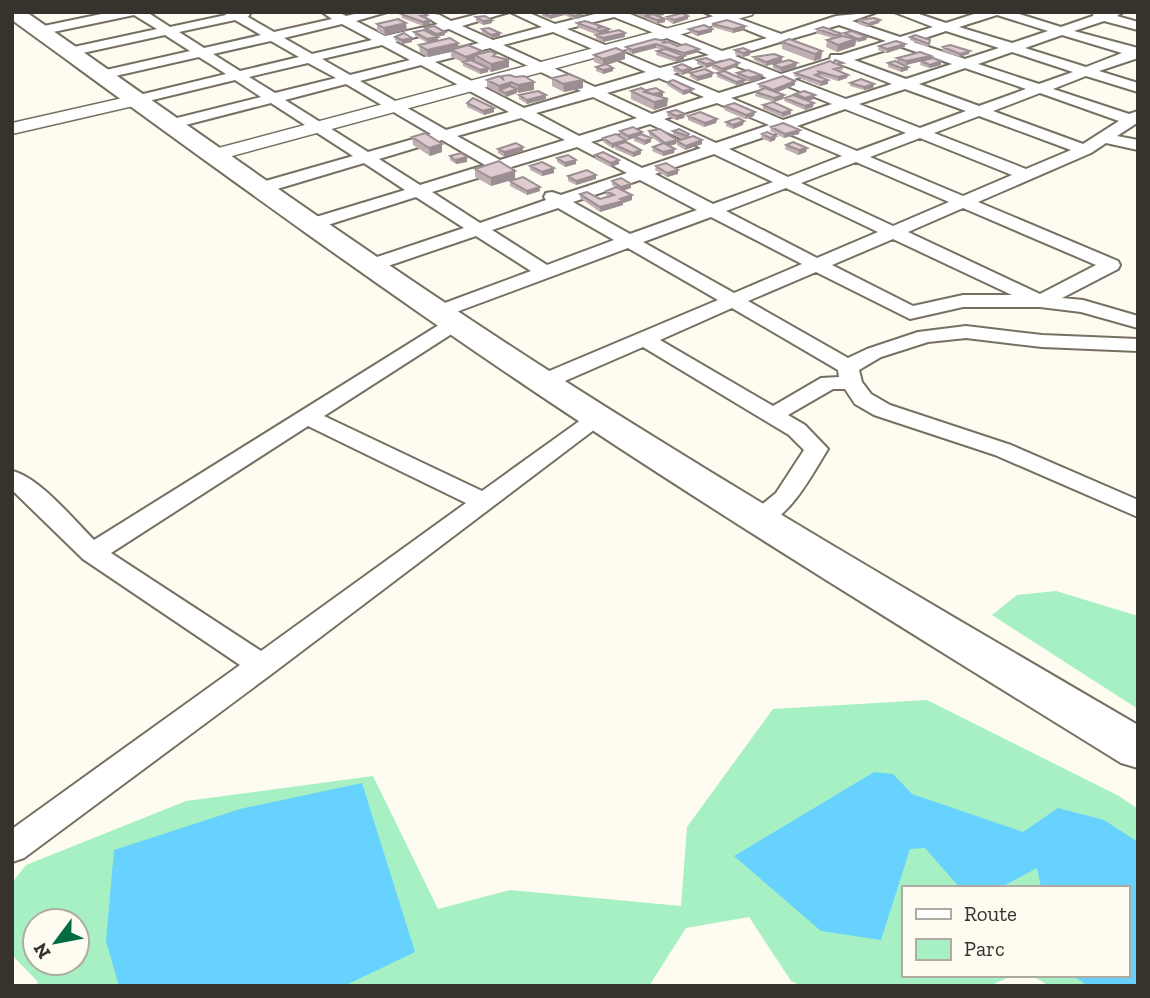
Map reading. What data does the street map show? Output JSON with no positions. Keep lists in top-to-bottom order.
{
  "legend": ["Route", "Parc"],
  "north": "bottom left"
}
